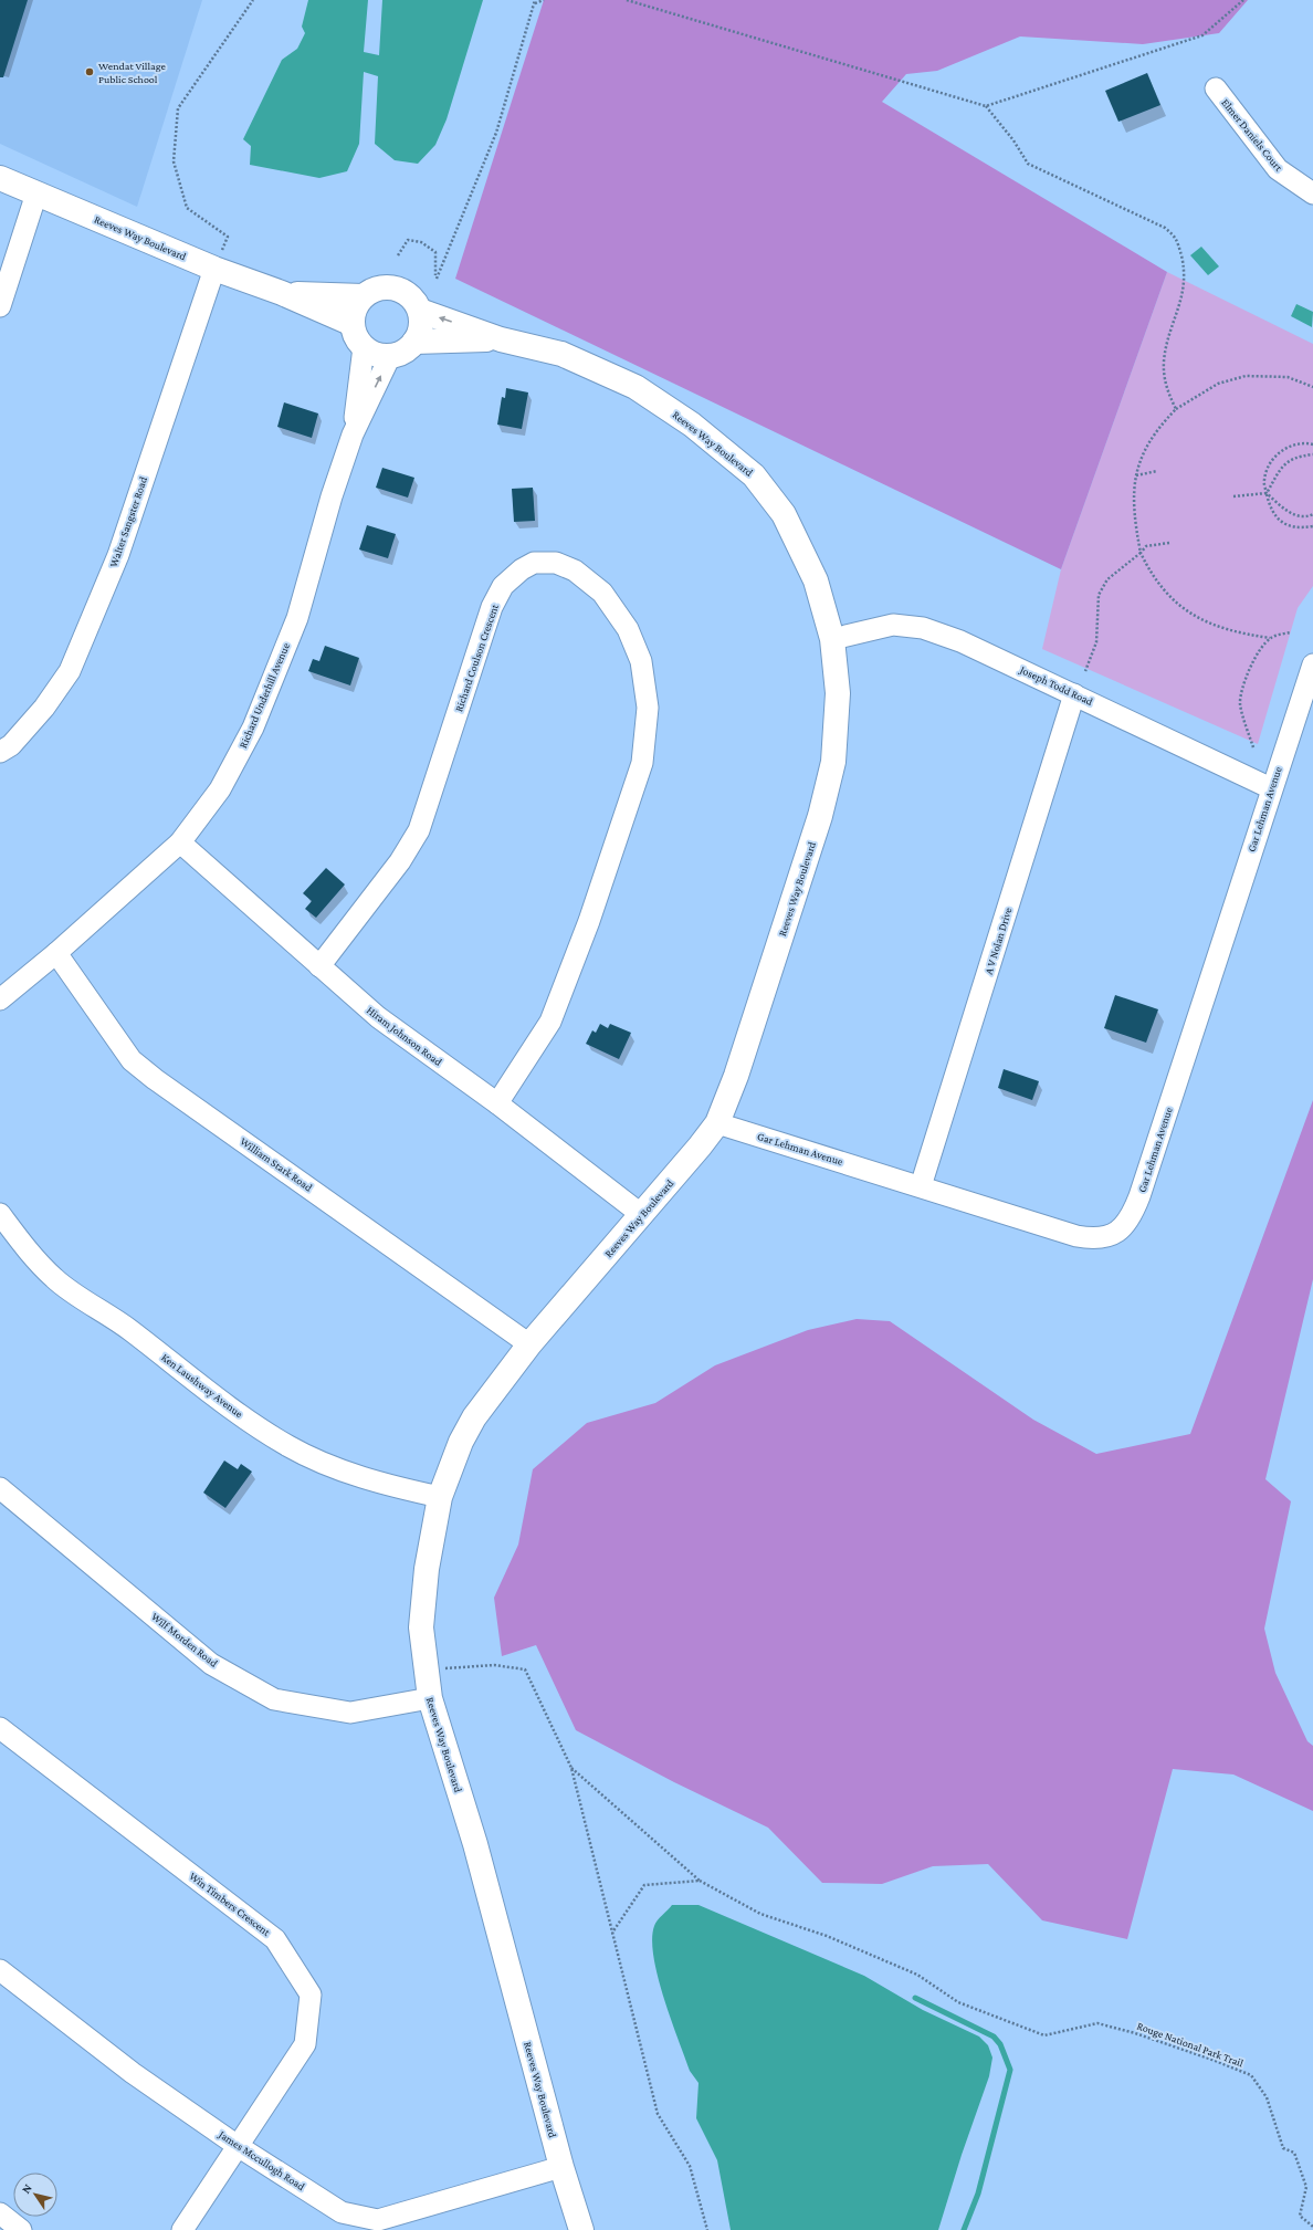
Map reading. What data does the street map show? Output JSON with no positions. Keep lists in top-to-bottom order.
{
  "streets": {
    "street": [
      "Elmer Daniels Court",
      "Reeves Way Boulevard",
      "Walter Sangster Road",
      "Richard Coulson Crescent",
      "Joseph Todd Road",
      "Richard Underhill Avenue",
      "Gar Lehman Avenue",
      "A V Nolan Drive",
      "Hiram Johnson Road",
      "William Stark Road",
      "Ken Laushway Avenue",
      "Wilf Morden Road",
      "Win Timbers Crescent",
      "James Mccullogh Road"
    ],
    "path": ["Rouge National Park Trail"]
  },
  "crossings": [
    ["Reeves Way Boulevard", "Walter Sangster Road"],
    ["Reeves Way Boulevard", "Joseph Todd Road"],
    ["Reeves Way Boulevard", "Richard Underhill Avenue"],
    ["Reeves Way Boulevard", "Gar Lehman Avenue"],
    ["Reeves Way Boulevard", "Hiram Johnson Road"],
    ["Reeves Way Boulevard", "William Stark Road"],
    ["Reeves Way Boulevard", "Ken Laushway Avenue"],
    ["Reeves Way Boulevard", "Wilf Morden Road"],
    ["Reeves Way Boulevard", "James Mccullogh Road"],
    ["Richard Coulson Crescent", "Hiram Johnson Road"],
    ["Joseph Todd Road", "Gar Lehman Avenue"],
    ["Joseph Todd Road", "A V Nolan Drive"],
    ["Richard Underhill Avenue", "Hiram Johnson Road"],
    ["Richard Underhill Avenue", "William Stark Road"],
    ["Gar Lehman Avenue", "A V Nolan Drive"],
    ["Win Timbers Crescent", "James Mccullogh Road"]
  ],
  "places": ["Wendat Village Public School"],
  "north": "top left"
}
